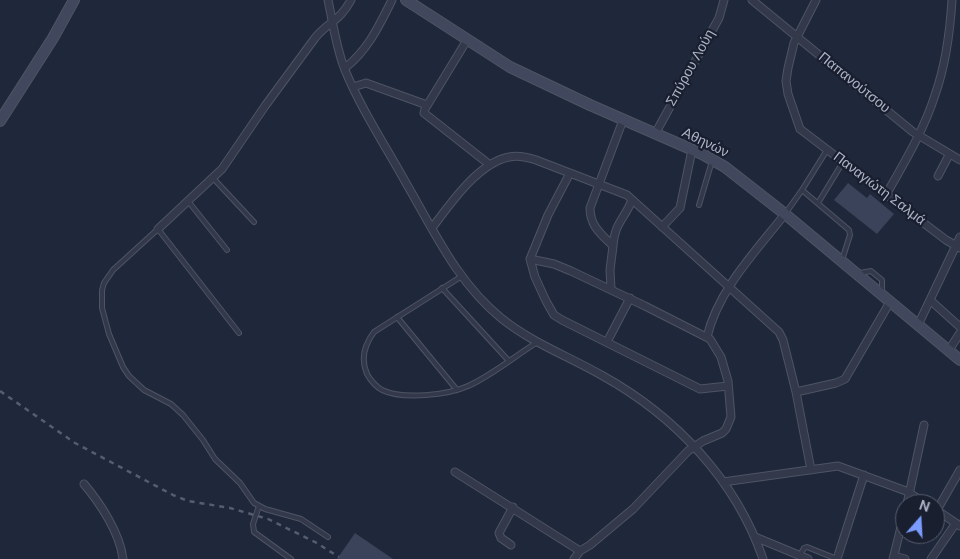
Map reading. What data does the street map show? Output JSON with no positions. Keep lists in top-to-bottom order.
{
  "streets": {
    "main road": ["Αθηνών"],
    "street": ["Σπύρου Λούη", "Παπανούτσου", "Παναγιώτη Σαλμά"]
  },
  "crossings": [
    ["Σπύρου Λούη", "Αθηνών"],
    ["Παπανούτσου", "Παναγιώτη Σαλμά"]
  ],
  "north": "top"
}
